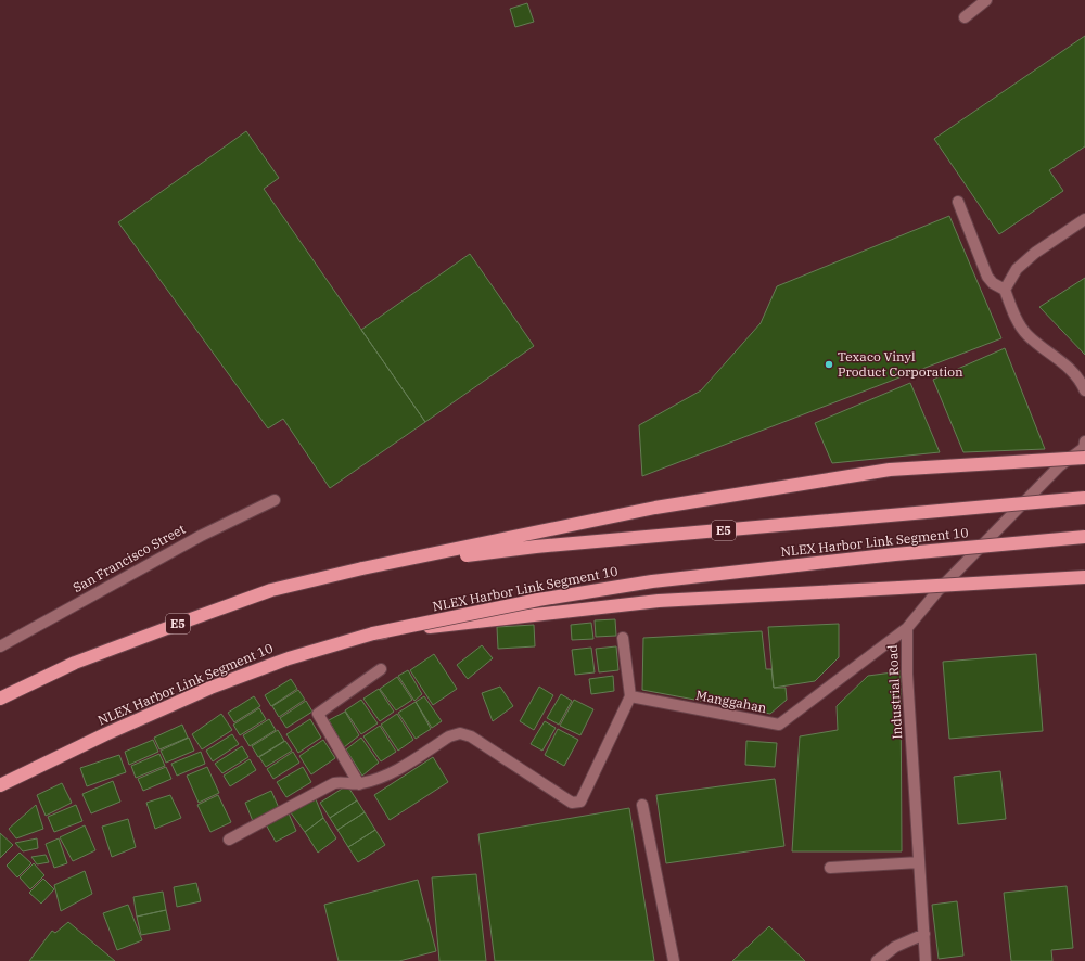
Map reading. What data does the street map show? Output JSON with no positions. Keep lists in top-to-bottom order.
{
  "streets": {
    "highway": ["E5", "NLEX Harbor Link Segment 10"],
    "street": ["San Francisco Street", "Industrial Road", "Manggahan"]
  },
  "crossings": [
    ["Industrial Road", "Manggahan"]
  ],
  "places": ["Texaco Vinyl Product Corporation"]
}
